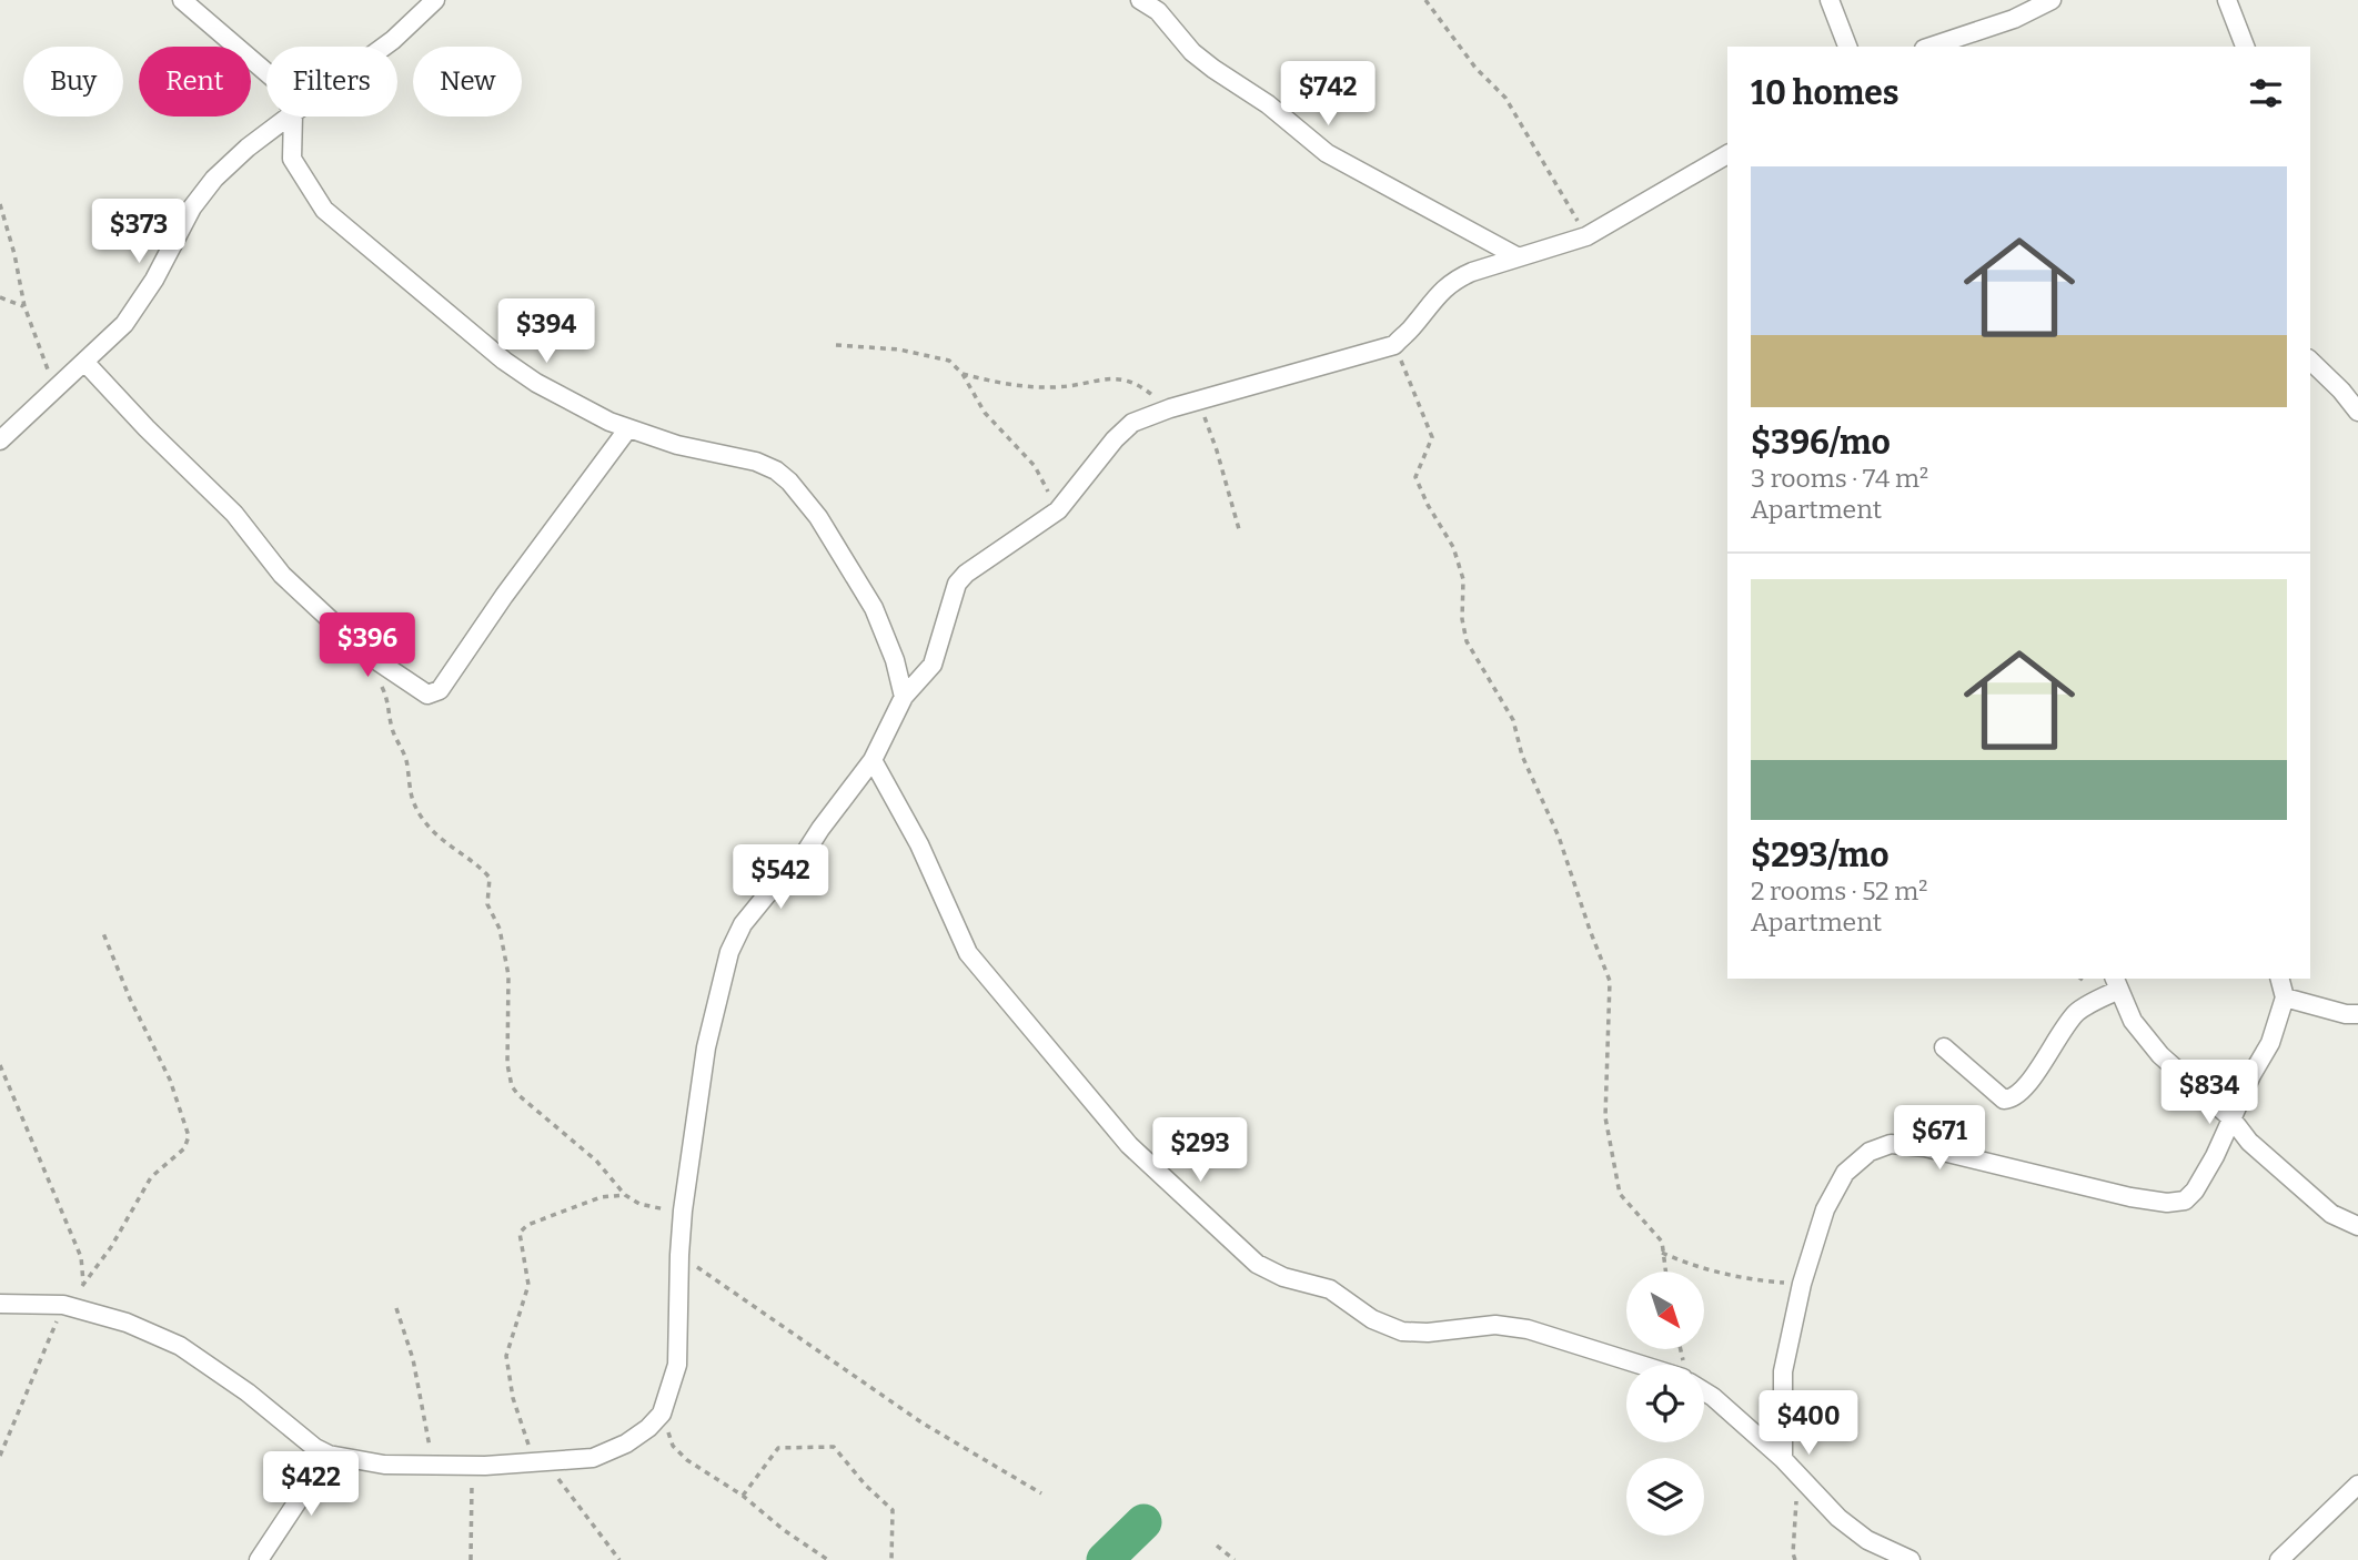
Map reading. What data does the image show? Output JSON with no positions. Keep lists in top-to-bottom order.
{
  "north": "bottom right",
  "page": {
    "chip": [
      "Buy",
      "Rent",
      "Filters",
      "New"
    ],
    "heading": "10 homes",
    "price": [
      "$742",
      "$373",
      "$394",
      "$396",
      "$542",
      "$834",
      "$671",
      "$293",
      "$400",
      "$422"
    ],
    "list": [
      {
        "name": "$396/mo",
        "note": "3 rooms · 74 m² · Apartment"
      },
      {
        "name": "$293/mo",
        "note": "2 rooms · 52 m² · Apartment"
      }
    ]
  }
}
